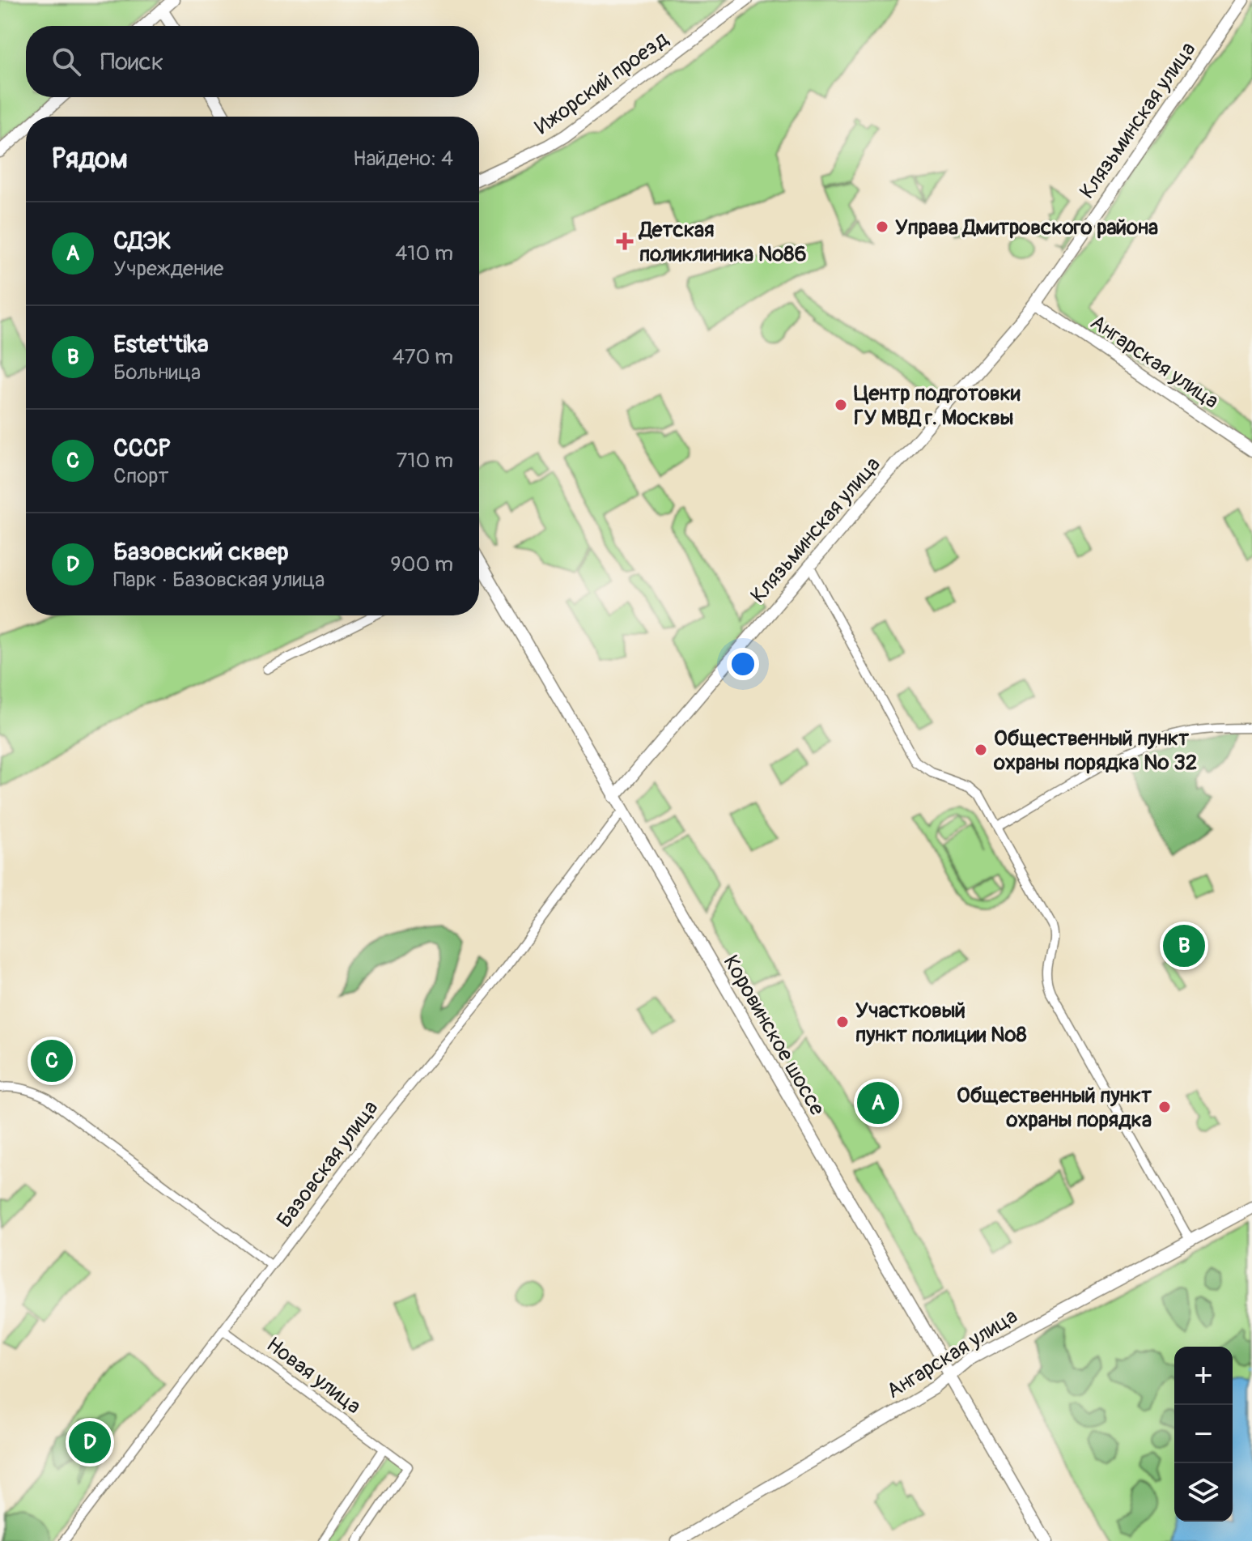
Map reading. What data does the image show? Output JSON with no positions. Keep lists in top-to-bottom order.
{
  "streets": {
    "street": [
      "Ижорский проезд",
      "Клязьминская улица",
      "Ангарская улица",
      "Коровинское шоссе",
      "Базовская улица",
      "Новая улица"
    ]
  },
  "crossings": [
    ["Клязьминская улица", "Ангарская улица"],
    ["Клязьминская улица", "Коровинское шоссе"],
    ["Ангарская улица", "Коровинское шоссе"],
    ["Коровинское шоссе", "Базовская улица"],
    ["Базовская улица", "Новая улица"]
  ],
  "places": {
    "other": [
      "Управа Дмитровского района",
      "Центр подготовки ГУ МВД г. Москвы",
      "Общественный пункт охраны порядка № 32",
      "Участковый пункт полиции №8",
      "Общественный пункт охраны порядка"
    ],
    "health": ["Детская поликлиника №86"]
  },
  "page": {
    "search": "Поиск",
    "heading": ["Рядом", "Найдено: 4"],
    "list": [
      {
        "mark": "A",
        "name": "СДЭК",
        "note": "Учреждение",
        "value": "410 m"
      },
      {
        "mark": "B",
        "name": "Estet'tika",
        "note": "Больница",
        "value": "470 m"
      },
      {
        "mark": "C",
        "name": "СССР",
        "note": "Спорт",
        "value": "710 m"
      },
      {
        "mark": "D",
        "name": "Базовский сквер",
        "note": "Парк · Базовская улица",
        "value": "900 m"
      }
    ],
    "pins": [
      "B",
      "C",
      "A",
      "D"
    ],
    "map_buttons": ["+", "−"]
  }
}
